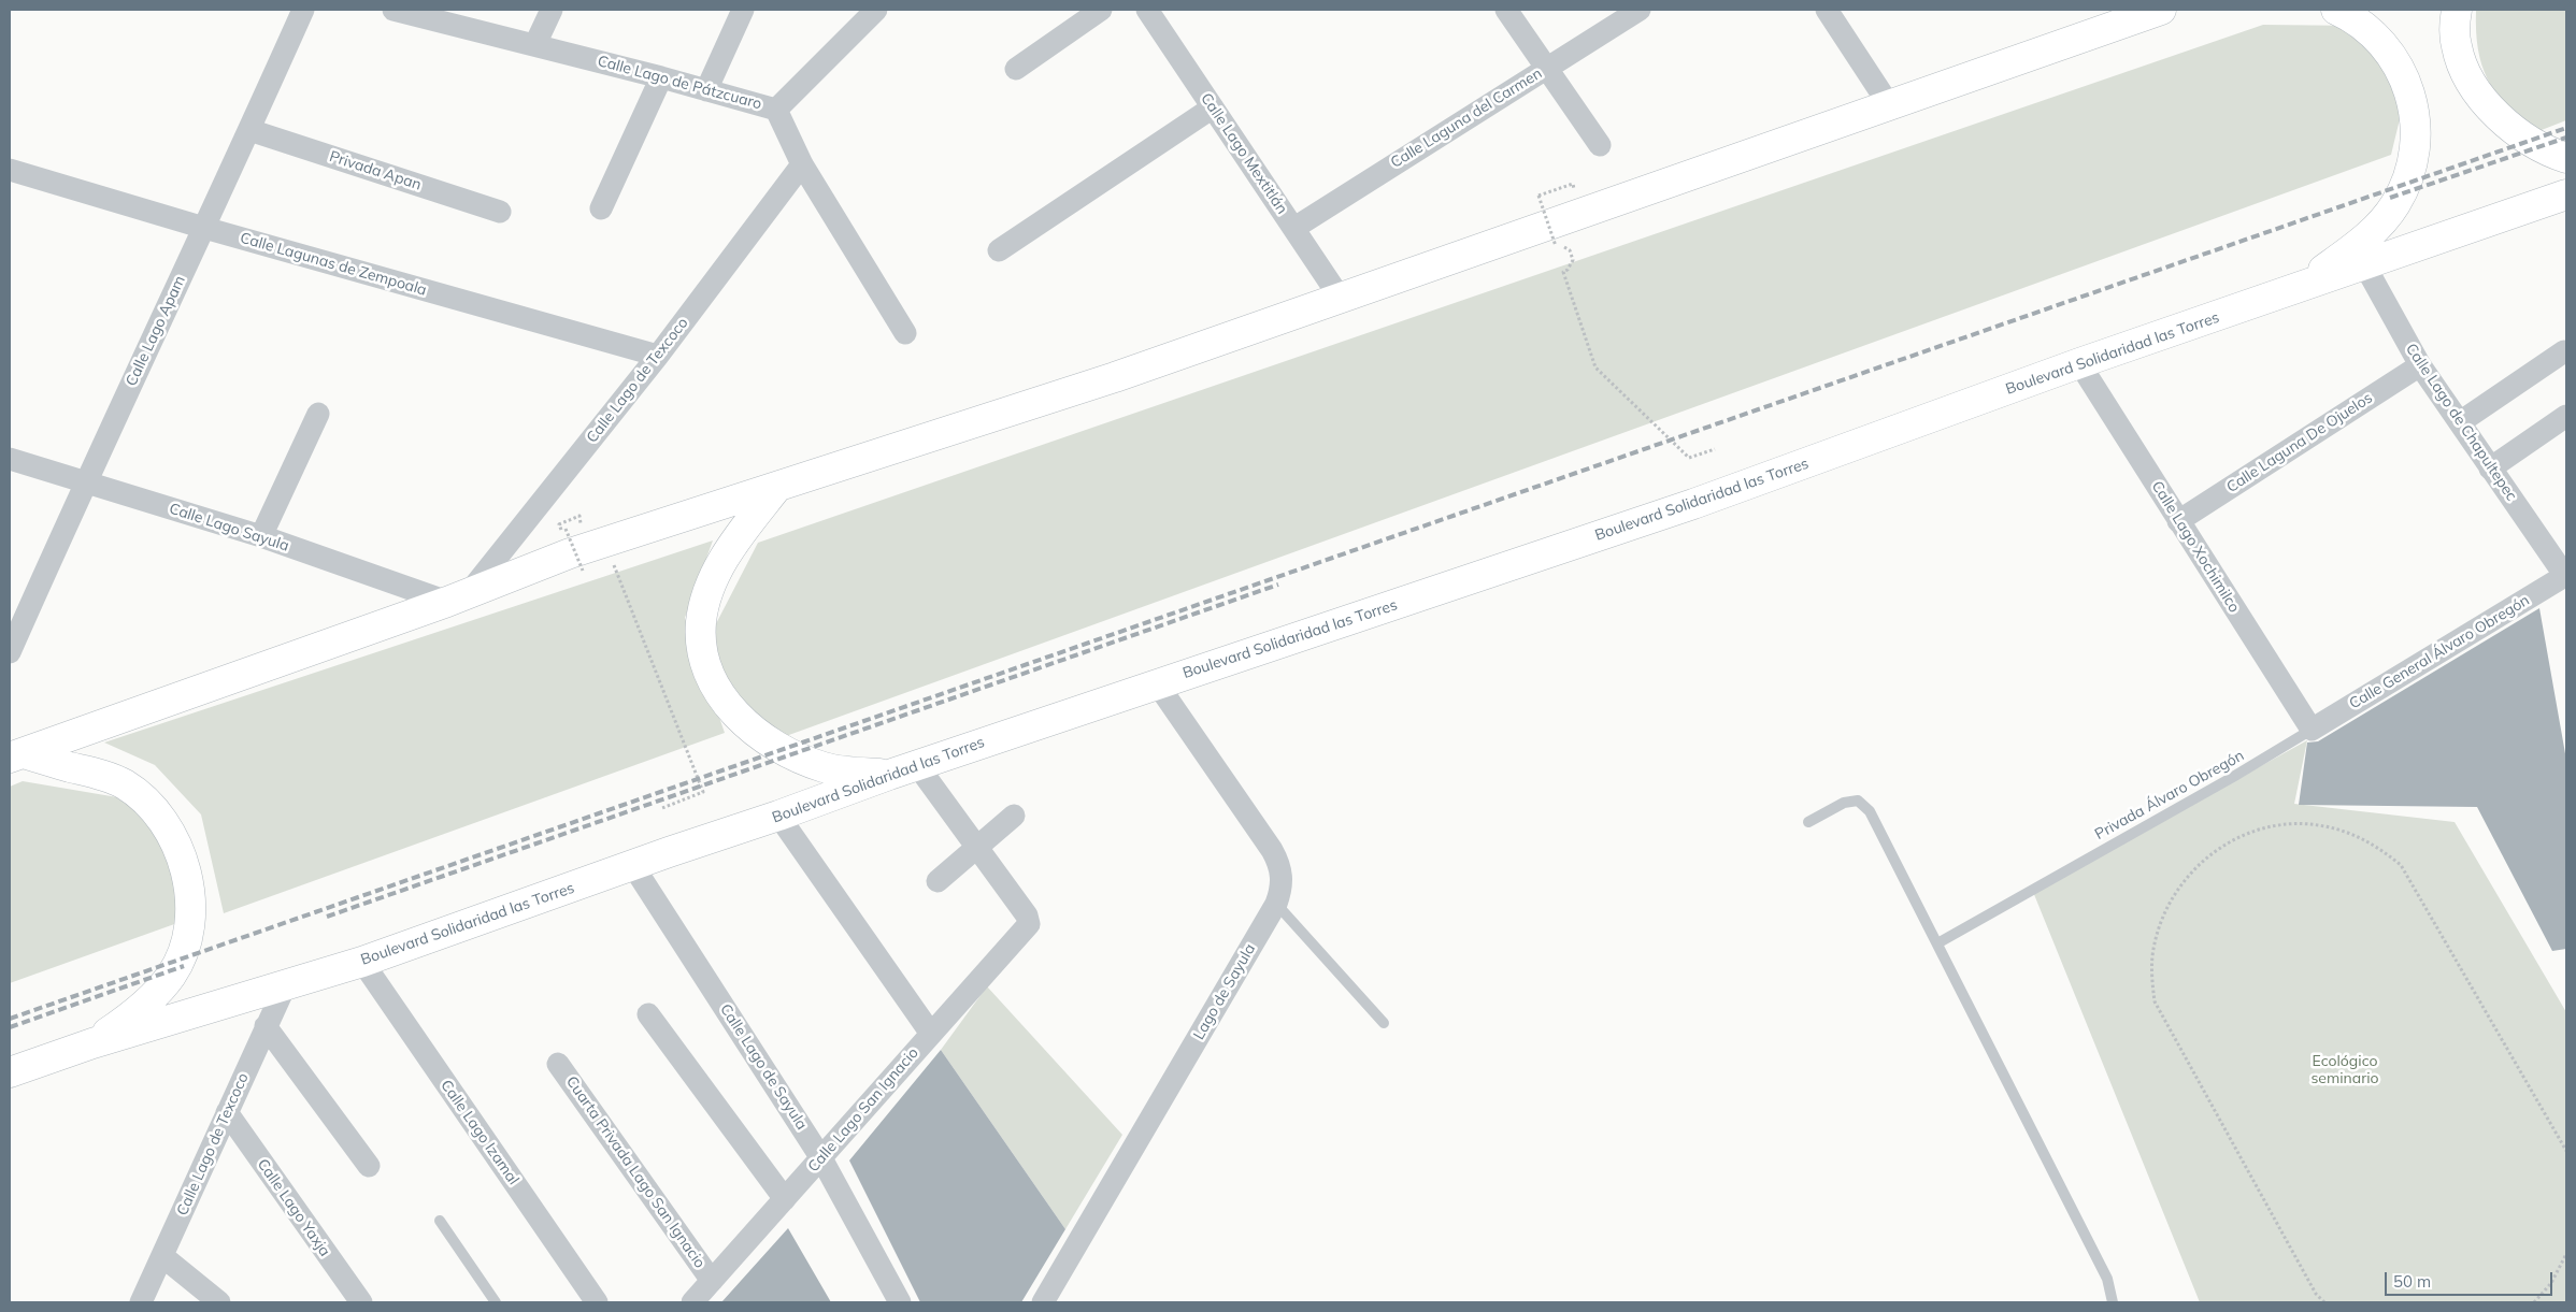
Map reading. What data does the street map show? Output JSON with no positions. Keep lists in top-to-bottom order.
{
  "streets": {
    "main road": ["Boulevard Solidaridad las Torres"],
    "street": [
      "Calle Lago de Pátzcuaro",
      "Calle Laguna del Carmen",
      "Calle Lago Mextitlán",
      "Privada Apan",
      "Calle Lagunas de Zempoala",
      "Calle Lago Apam",
      "Calle Lago de Texcoco",
      "Calle Lago de Chapultepec",
      "Calle Laguna De Ojuelos",
      "Calle Lago Sayula",
      "Calle Lago Xochimilco",
      "Calle General Álvaro Obregón",
      "Lago de Sayula",
      "Calle Lago de Sayula",
      "Calle Lago San Ignacio",
      "Calle Lago Izamal",
      "Cuarta Privada Lago San Ignacio",
      "Calle Lago Yaxja"
    ],
    "lane": ["Privada Álvaro Obregón"]
  },
  "crossings": [
    ["Calle Lago de Pátzcuaro", "Calle Lago de Texcoco"],
    ["Calle Laguna del Carmen", "Calle Lago Mextitlán"],
    ["Privada Apan", "Calle Lago Apam"],
    ["Calle Lagunas de Zempoala", "Calle Lago Apam"],
    ["Calle Lagunas de Zempoala", "Calle Lago de Texcoco"],
    ["Calle Lago Apam", "Calle Lago Sayula"],
    ["Boulevard Solidaridad las Torres", "Calle Lago de Texcoco"],
    ["Boulevard Solidaridad las Torres", "Calle Lago de Chapultepec"],
    ["Boulevard Solidaridad las Torres", "Calle Lago Xochimilco"],
    ["Boulevard Solidaridad las Torres", "Lago de Sayula"],
    ["Boulevard Solidaridad las Torres", "Calle Lago de Sayula"],
    ["Boulevard Solidaridad las Torres", "Calle Lago Izamal"],
    ["Calle Lago de Texcoco", "Calle Lago Sayula"],
    ["Calle Lago de Texcoco", "Calle Lago Yaxja"],
    ["Calle Lago de Chapultepec", "Calle Laguna De Ojuelos"],
    ["Calle Lago de Chapultepec", "Calle General Álvaro Obregón"],
    ["Calle Laguna De Ojuelos", "Calle Lago Xochimilco"],
    ["Calle Lago Xochimilco", "Calle General Álvaro Obregón"],
    ["Calle Lago Xochimilco", "Privada Álvaro Obregón"],
    ["Calle General Álvaro Obregón", "Privada Álvaro Obregón"],
    ["Calle Lago de Sayula", "Calle Lago San Ignacio"],
    ["Calle Lago San Ignacio", "Cuarta Privada Lago San Ignacio"]
  ],
  "parks": ["Ecológico seminario"],
  "scale_bar": "50 m"
}
